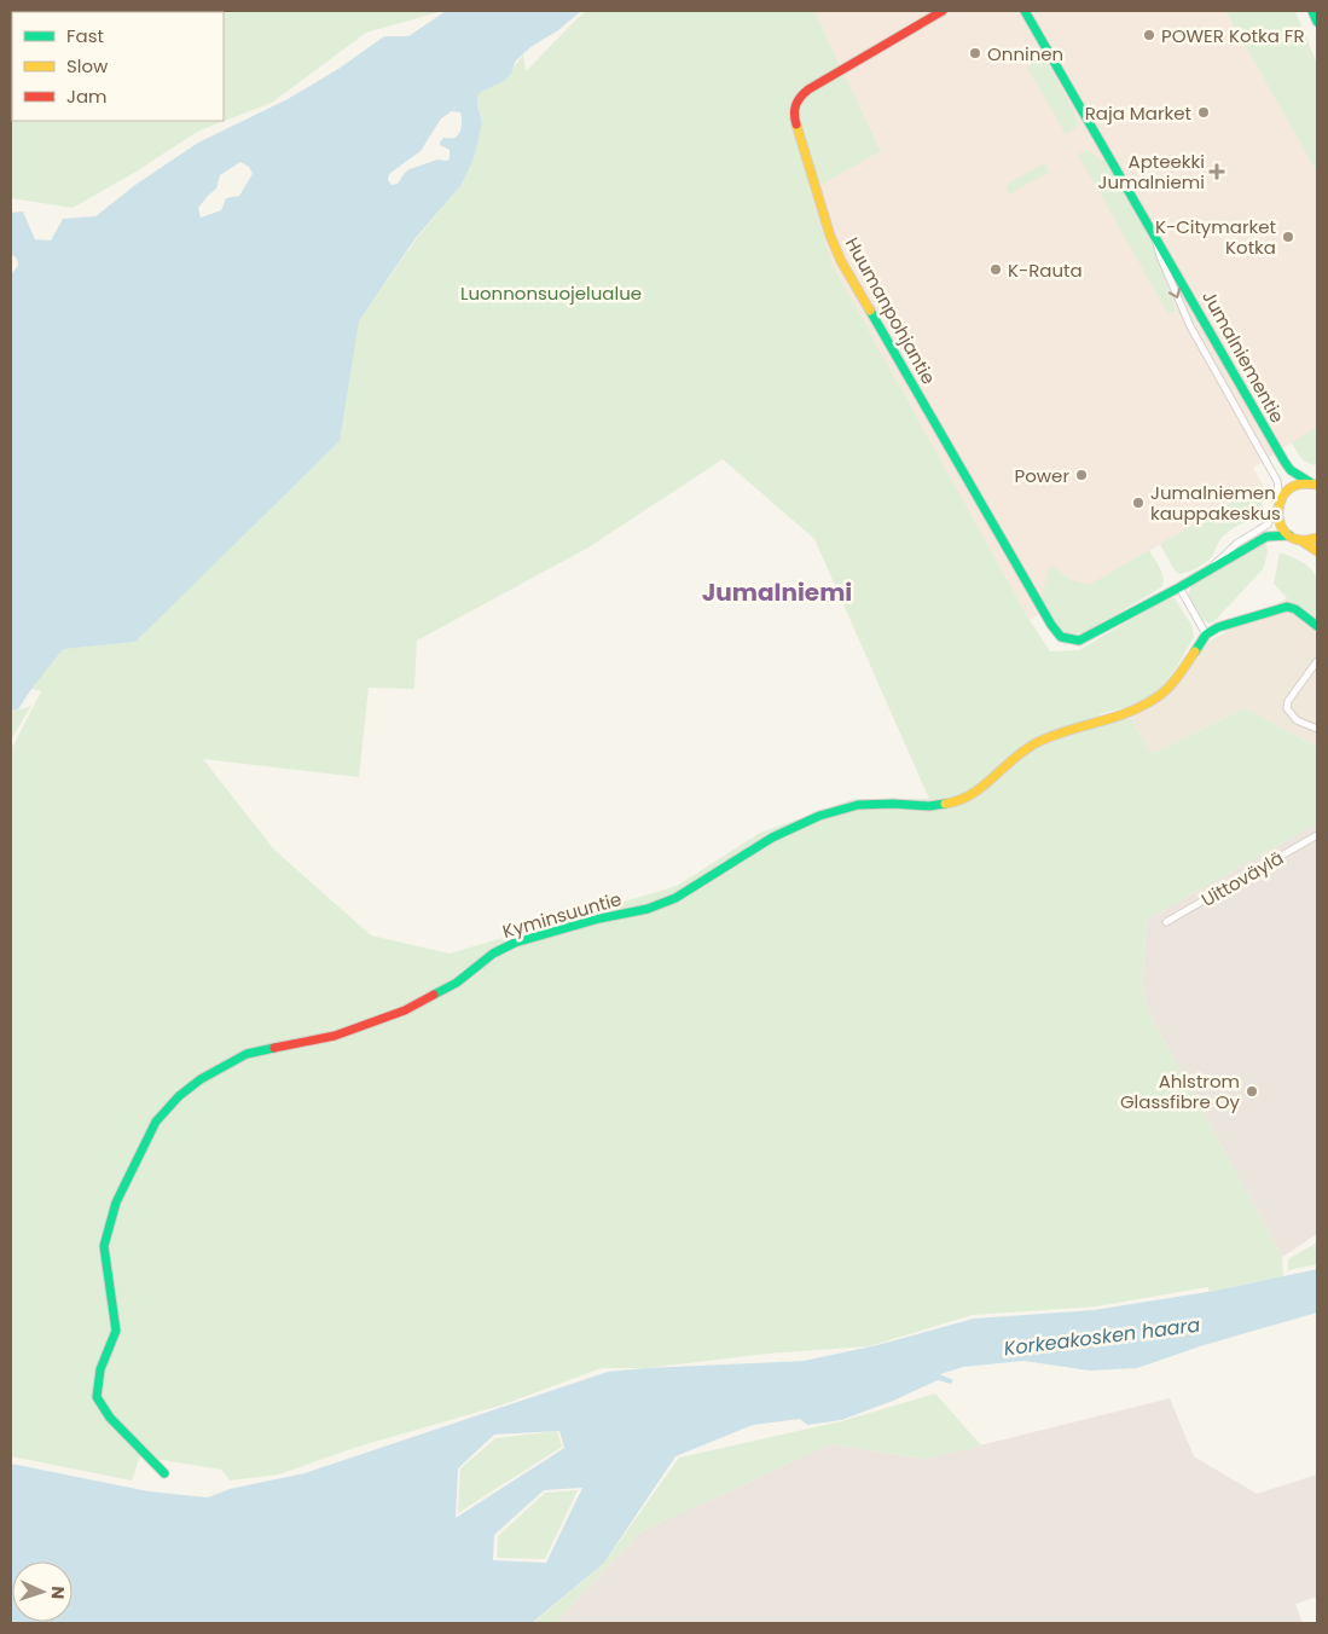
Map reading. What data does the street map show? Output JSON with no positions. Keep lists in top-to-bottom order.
{
  "streets": {
    "main road": ["Huumanpohjantie", "Jumalniementie", "Kyminsuuntie"],
    "street": ["Uittoväylä"]
  },
  "districts": ["Jumalniemi"],
  "water": ["Korkeakosken haara"],
  "parks": ["Luonnonsuojelualue"],
  "places": {
    "other": [
      "POWER Kotka FR",
      "Onninen",
      "Raja Market",
      "K-Citymarket Kotka",
      "K-Rauta",
      "Power",
      "Jumalniemen kauppakeskus",
      "Ahlstrom Glassfibre Oy"
    ],
    "health": ["Apteekki Jumalniemi"]
  },
  "legend": ["Fast", "Slow", "Jam"],
  "north": "right"
}
